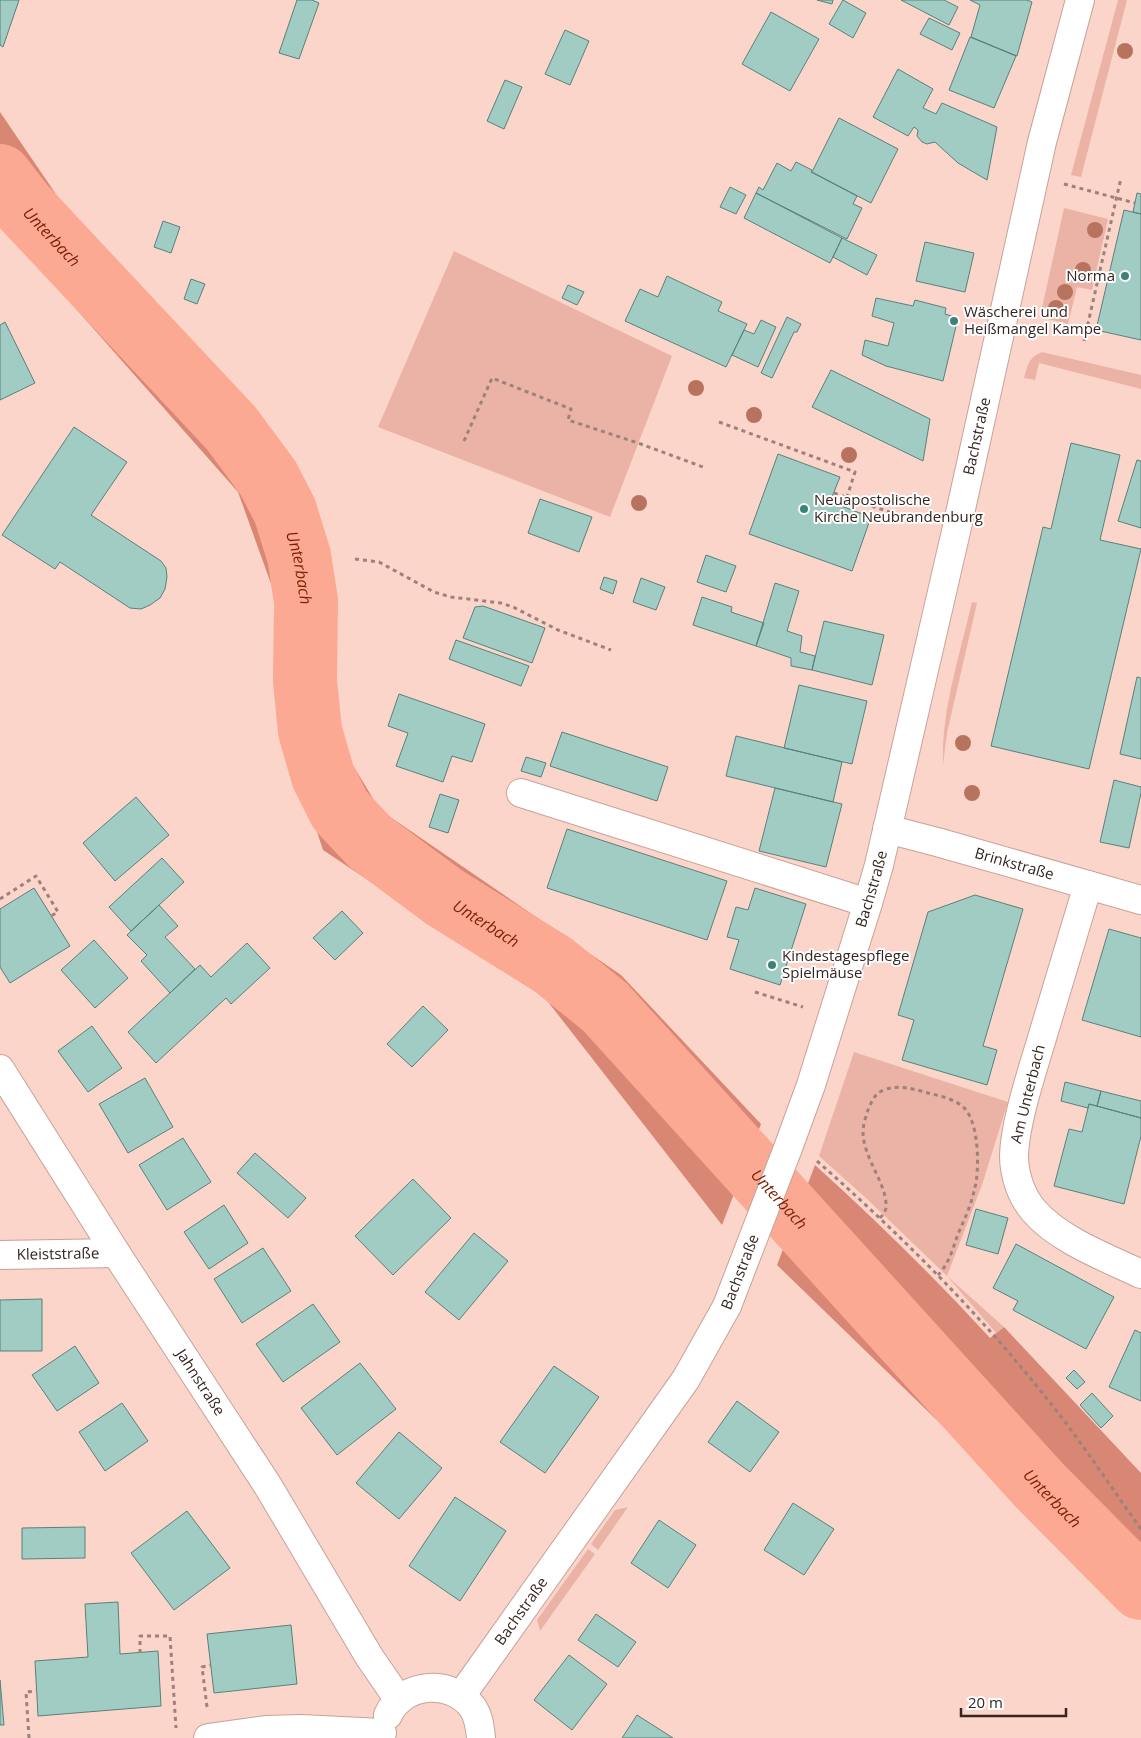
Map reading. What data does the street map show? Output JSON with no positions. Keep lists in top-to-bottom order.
{
  "streets": {
    "street": [
      "Bachstraße",
      "Brinkstraße",
      "Am Unterbach",
      "Kleiststraße",
      "Jahnstraße"
    ]
  },
  "crossings": [
    ["Bachstraße", "Brinkstraße"],
    ["Brinkstraße", "Am Unterbach"],
    ["Kleiststraße", "Jahnstraße"]
  ],
  "water": ["Unterbach"],
  "places": [
    "Norma",
    "Wäscherei und Heißmangel Kampe",
    "Neuapostolische Kirche Neubrandenburg",
    "Kindestagespflege Spielmäuse"
  ],
  "scale_bar": "20 m"
}
